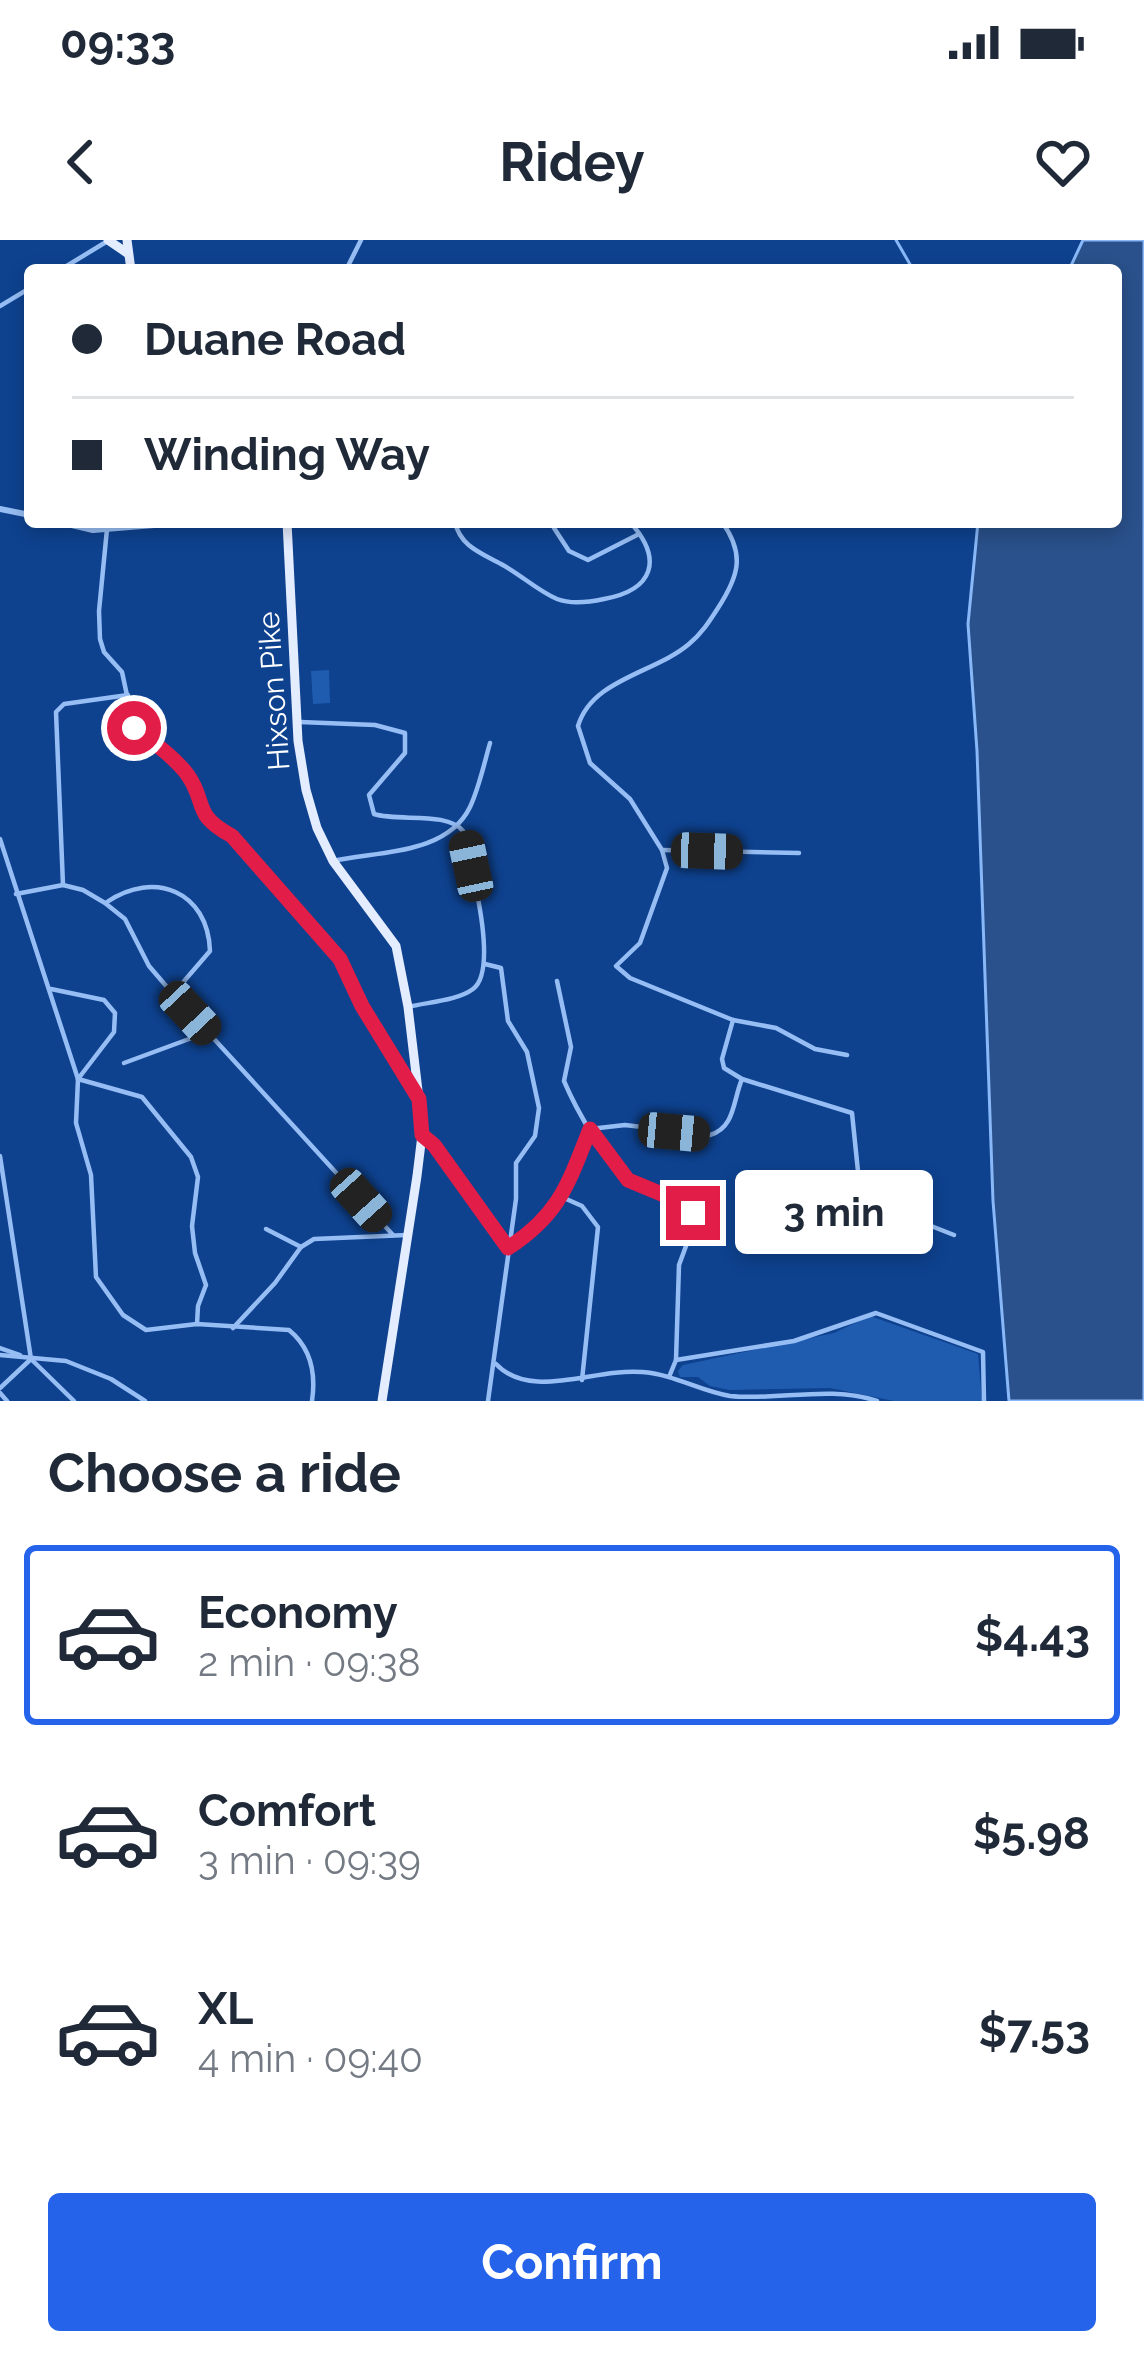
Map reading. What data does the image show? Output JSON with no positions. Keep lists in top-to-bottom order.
{
  "streets": {
    "main road": ["Hixson Pike"]
  },
  "page": {
    "status": "09:33",
    "header": "Ridey",
    "banner": ["Duane Road", "Winding Way"],
    "bubble": "3 min",
    "heading": "Choose a ride",
    "list": [
      {
        "name": "Economy",
        "note": "2 min · 09:38",
        "value": "$4.43"
      },
      {
        "name": "Comfort",
        "note": "3 min · 09:39",
        "value": "$5.98"
      },
      {
        "name": "XL",
        "note": "4 min · 09:40",
        "value": "$7.53"
      }
    ],
    "buttons": "Confirm"
  }
}
